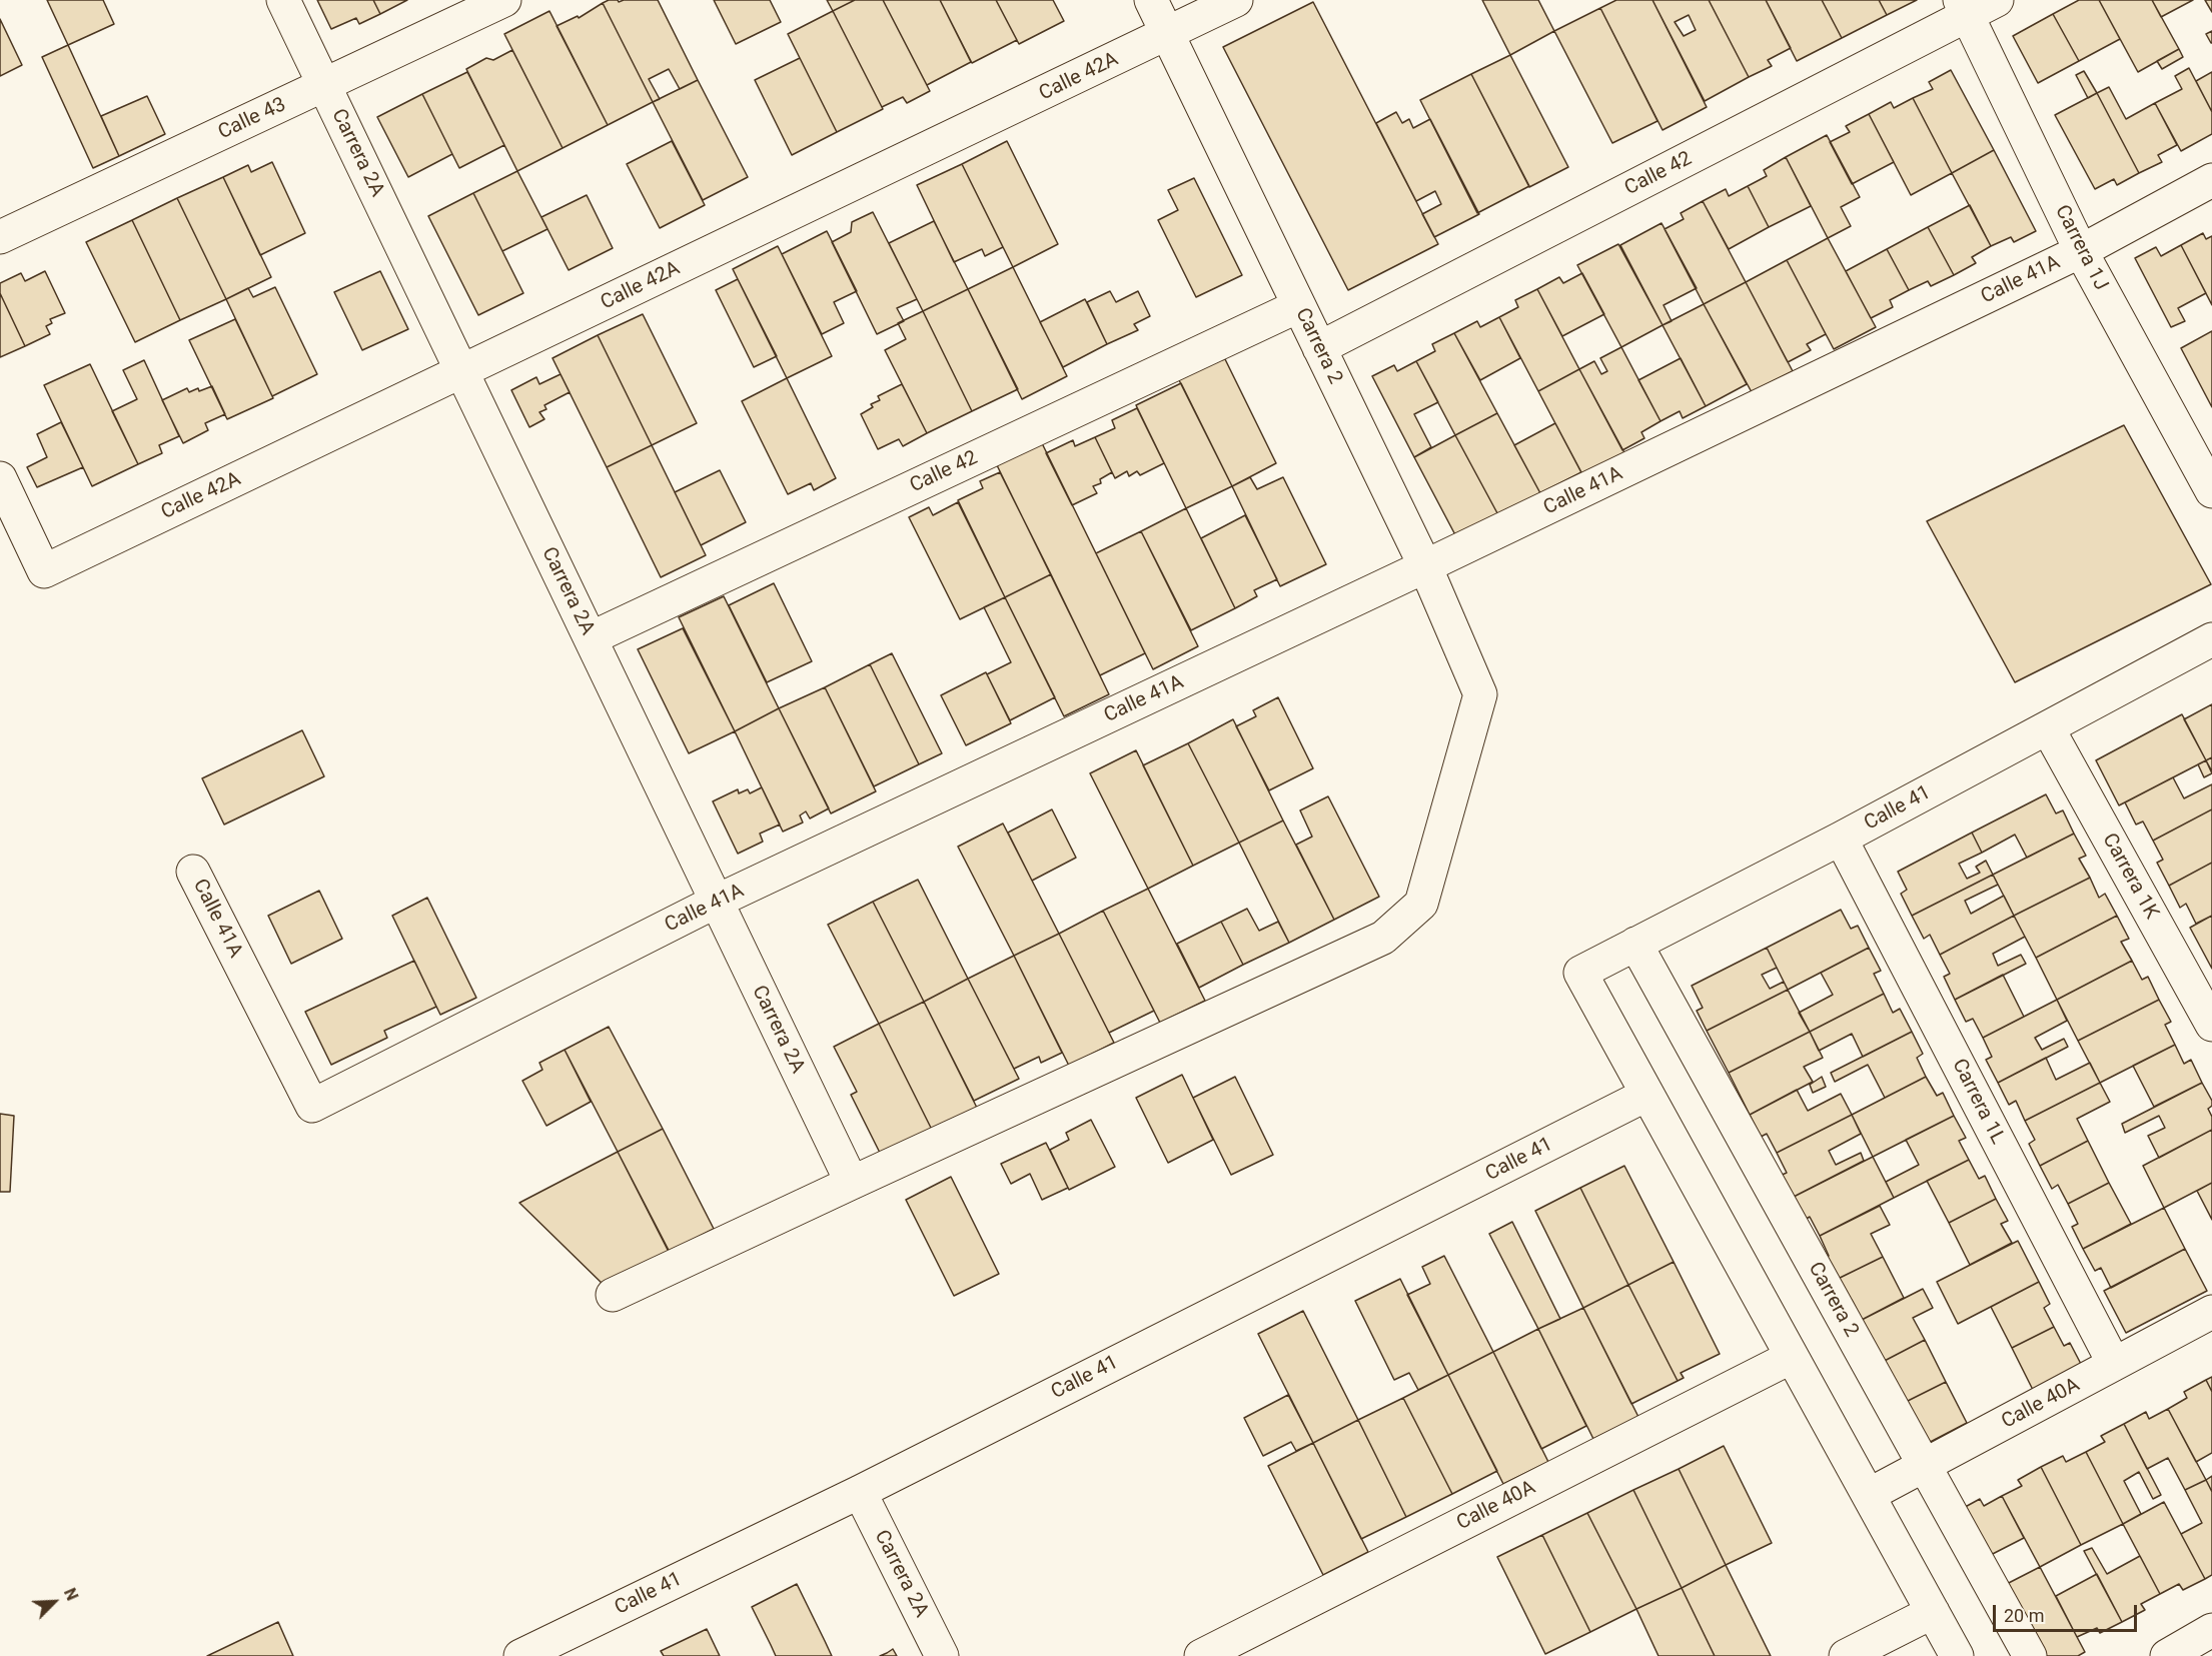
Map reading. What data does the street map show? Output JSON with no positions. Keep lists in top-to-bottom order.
{
  "streets": {
    "street": [
      "Calle 42A",
      "Calle 43",
      "Carrera 2A",
      "Calle 42",
      "Carrera 1J",
      "Calle 41A",
      "Carrera 2",
      "Calle 41",
      "Carrera 1K",
      "Carrera 1L",
      "Calle 40A"
    ]
  },
  "crossings": [
    ["Calle 42A", "Carrera 2A"],
    ["Calle 42A", "Carrera 2"],
    ["Calle 43", "Carrera 2A"],
    ["Carrera 2A", "Calle 42"],
    ["Carrera 2A", "Calle 41A"],
    ["Carrera 2A", "Carrera 2"],
    ["Carrera 2A", "Calle 41"],
    ["Calle 42", "Carrera 1J"],
    ["Calle 42", "Carrera 2"],
    ["Carrera 1J", "Calle 41A"],
    ["Calle 41A", "Carrera 2"],
    ["Carrera 2", "Calle 41"],
    ["Carrera 2", "Calle 40A"],
    ["Calle 41", "Carrera 1K"],
    ["Calle 41", "Carrera 1L"],
    ["Carrera 1L", "Calle 40A"]
  ],
  "scale_bar": "20 m",
  "north": "top right"
}
